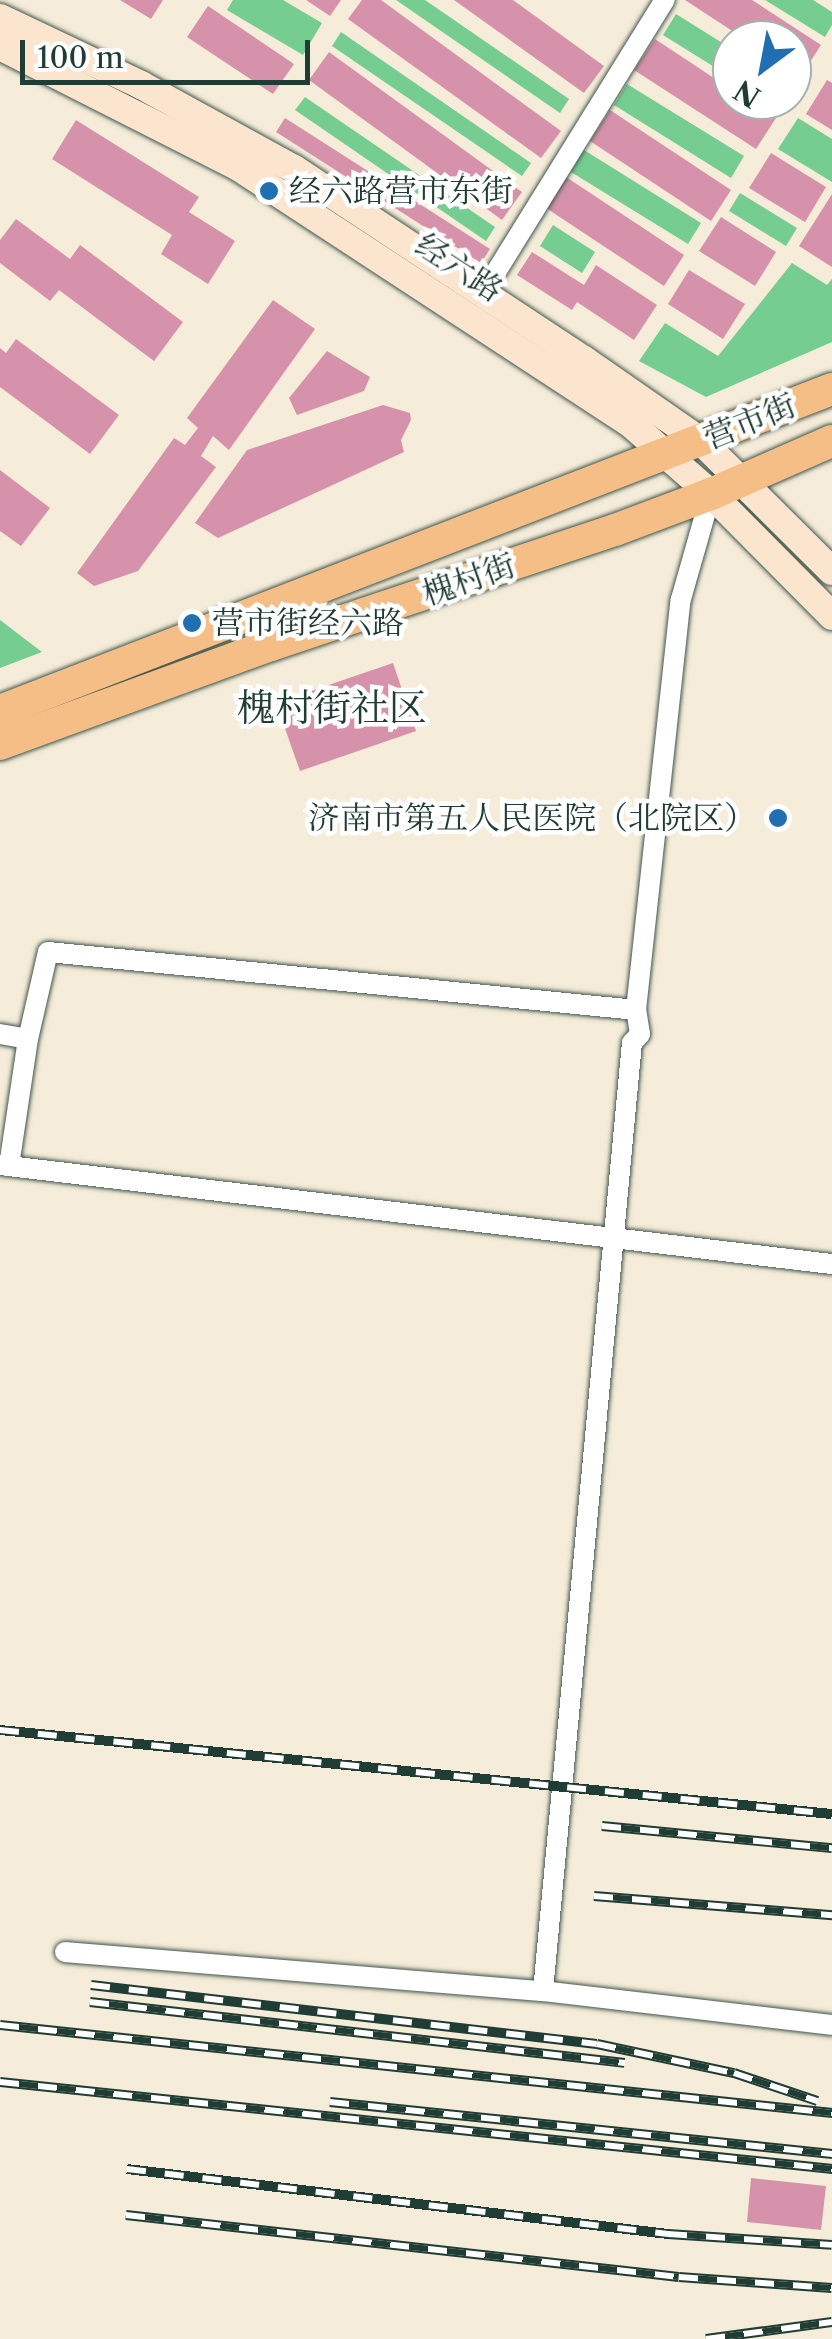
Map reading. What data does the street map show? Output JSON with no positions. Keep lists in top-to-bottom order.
{
  "streets": {
    "main road": ["经六路", "营市街", "槐村街"]
  },
  "crossings": [
    ["经六路", "营市街"],
    ["经六路", "槐村街"],
    ["营市街", "槐村街"]
  ],
  "districts": ["槐村街社区"],
  "places": ["经六路营市东街", "营市街经六路", "济南市第五人民医院（北院区）"],
  "scale_bar": "100 m",
  "north": "bottom left"
}
